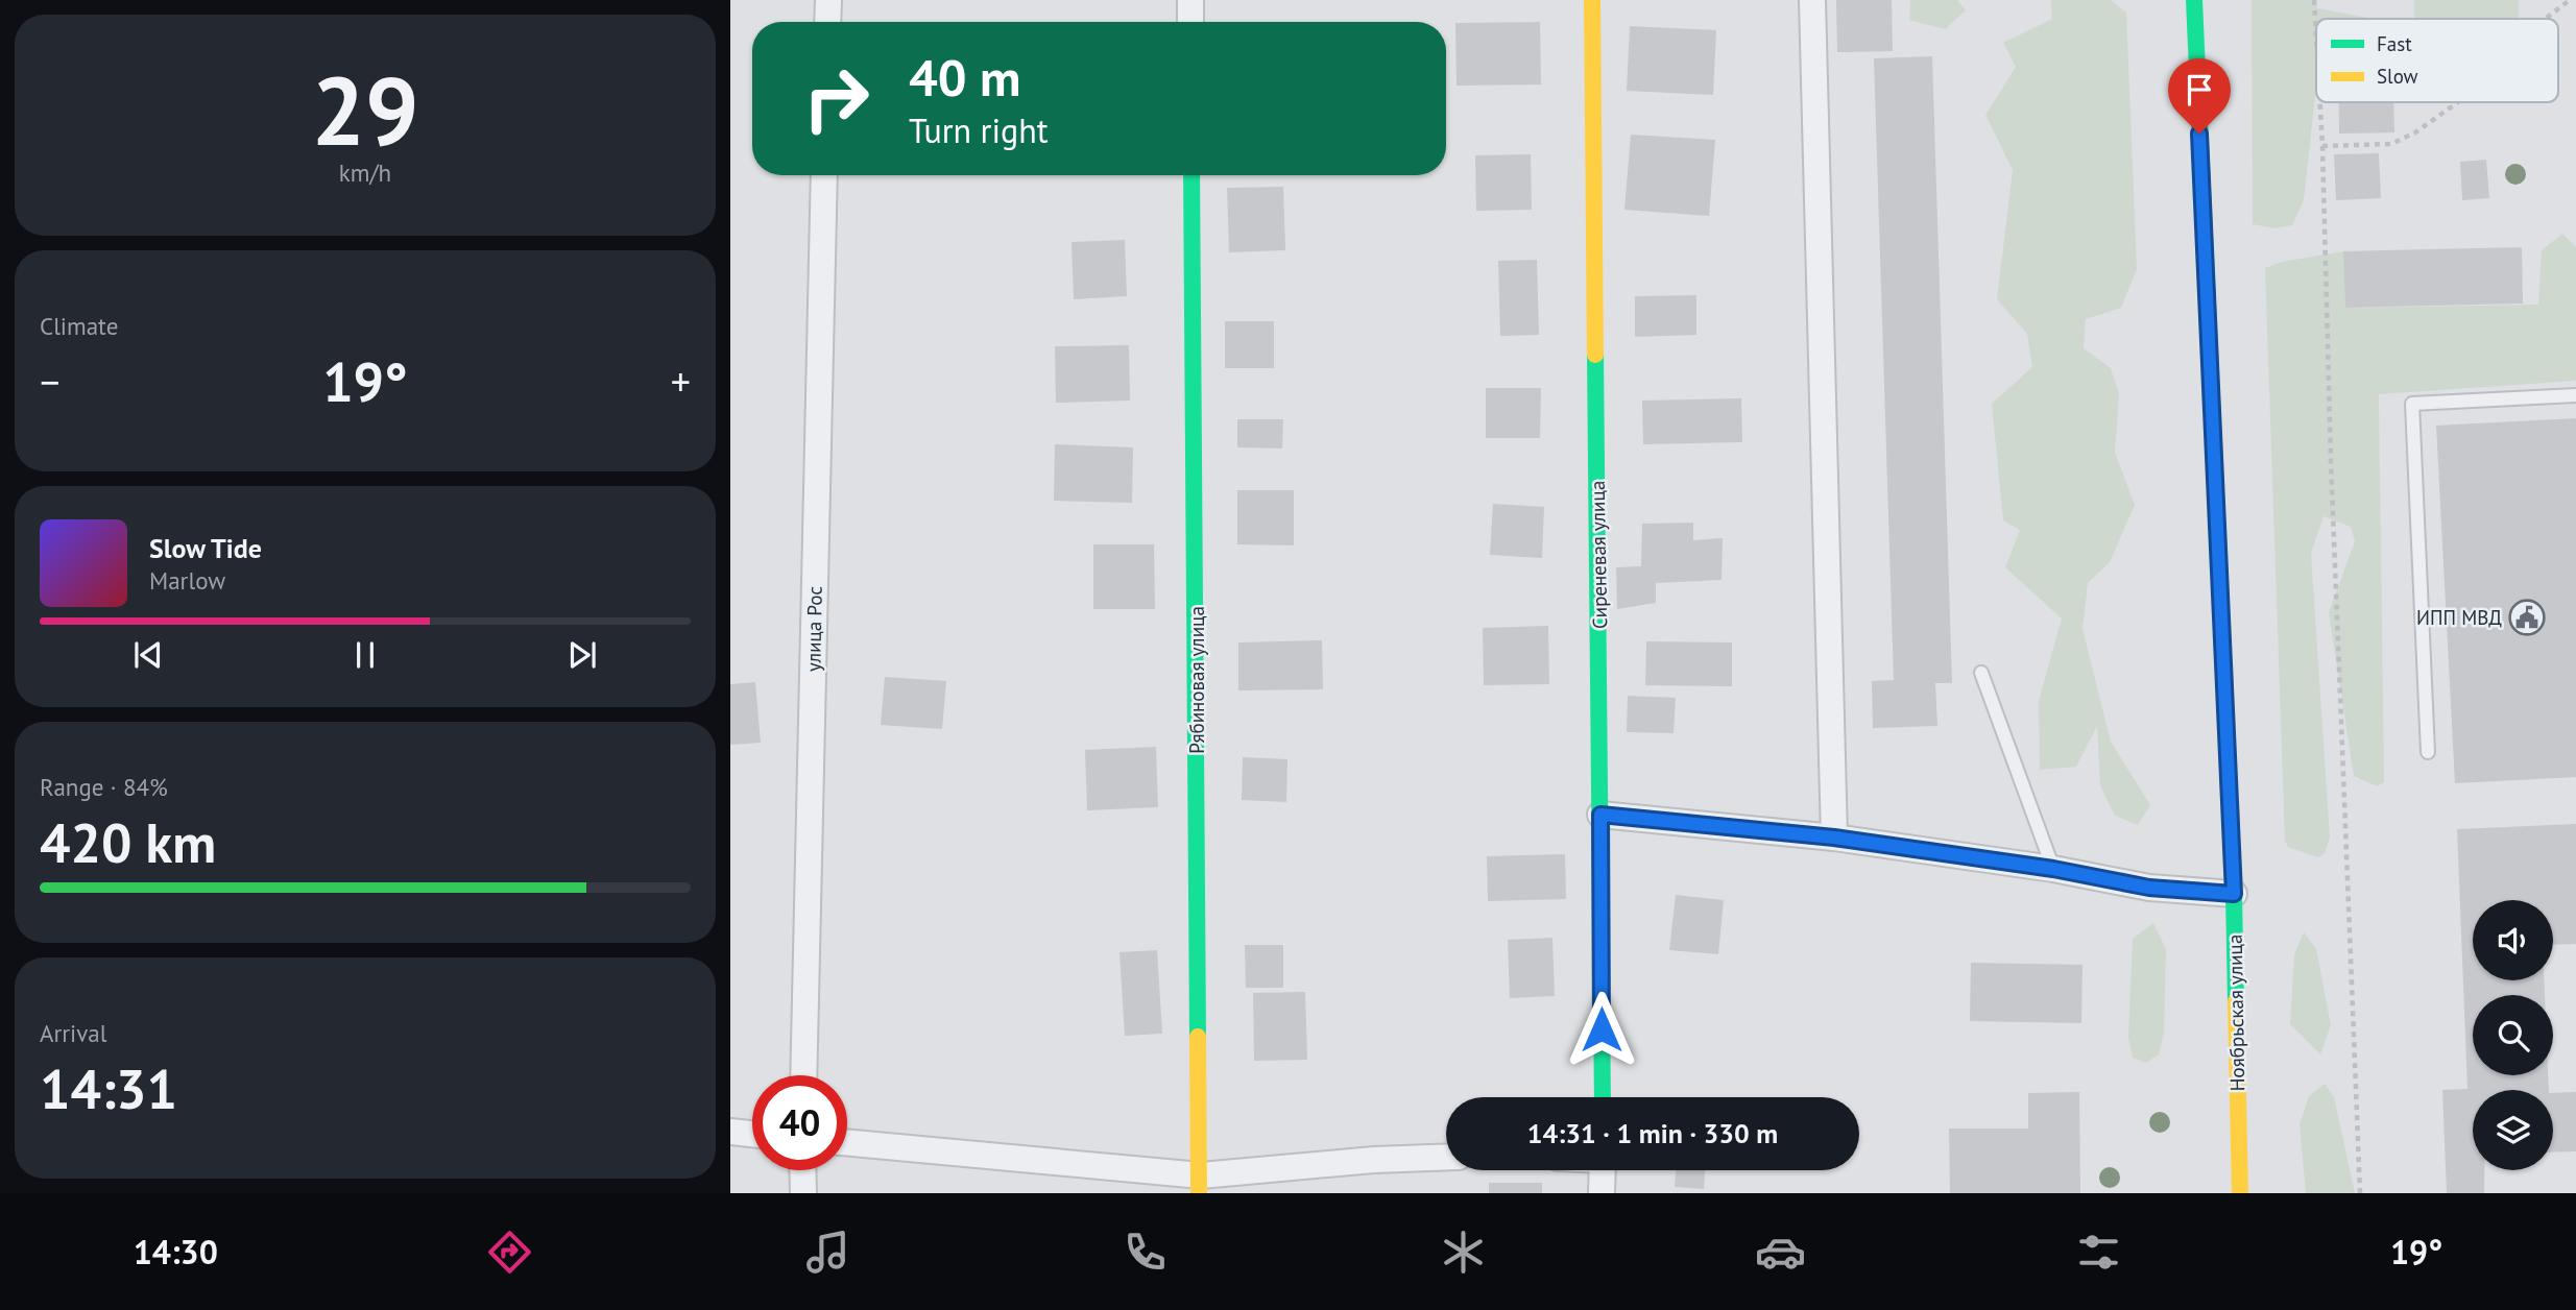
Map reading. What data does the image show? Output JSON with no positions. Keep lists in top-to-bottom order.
{
  "streets": {
    "main road": ["Сиреневая улица", "Рябиновая улица", "Ноябрьская улица"],
    "street": ["улица Рос"]
  },
  "places": {
    "public building": ["ИПП МВД"]
  },
  "legend": ["Fast", "Slow"],
  "page": {
    "tile": [
      ["29", "km/h"],
      "Climate",
      ["Range · 84%", "420 km"],
      ["Arrival", "14:31"]
    ],
    "turn": ["40 m", "Turn right"],
    "heat": ["−", "19°", "+"],
    "song": ["Slow Tide", "Marlow"],
    "limit": "40",
    "trip": "14:31 · 1 min · 330 m",
    "tabs": ["14:30", "19°"]
  }
}
